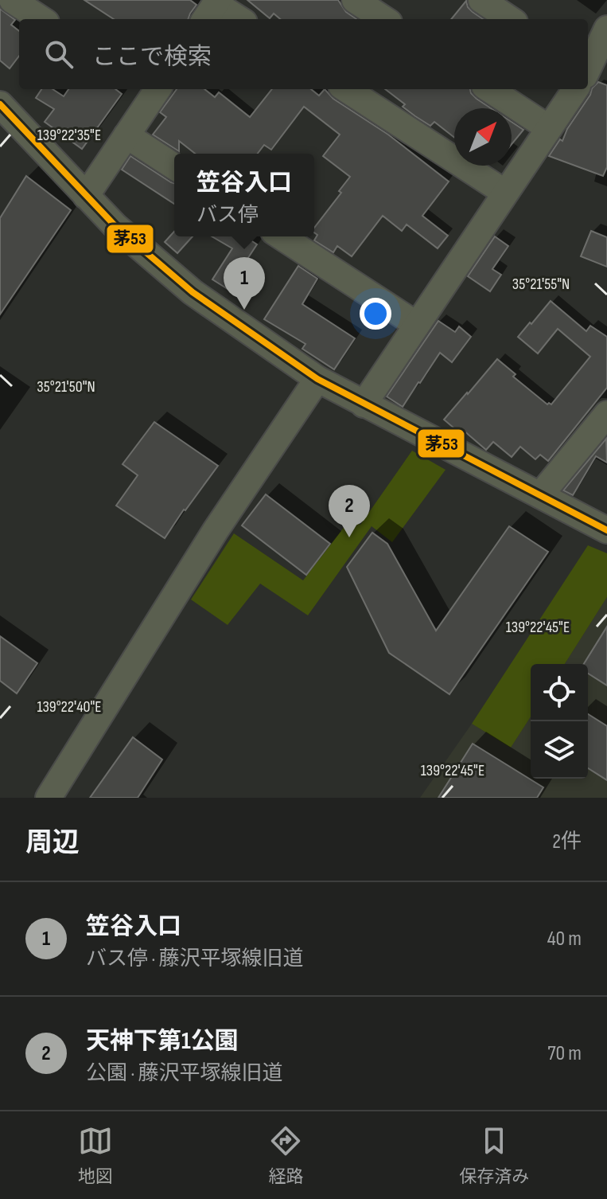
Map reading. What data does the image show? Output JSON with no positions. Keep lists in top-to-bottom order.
{
  "lines": ["transit line 茅53"],
  "north": "top right",
  "page": {
    "search": "ここで検索",
    "popup": ["笠谷入口", "バス停"],
    "pins": ["1", "2"],
    "heading": ["周辺", "2件"],
    "list": [
      {
        "mark": "1",
        "name": "笠谷入口",
        "note": "バス停 · 藤沢平塚線旧道",
        "value": "40 m"
      },
      {
        "mark": "2",
        "name": "天神下第1公園",
        "note": "公園 · 藤沢平塚線旧道",
        "value": "70 m"
      }
    ],
    "nav": ["地図", "経路", "保存済み"]
  },
  "coordinates": [
    "139°22'35\"E",
    "35°21'55\"N",
    "35°21'50\"N",
    "139°22'45\"E",
    "139°22'40\"E"
  ]
}
